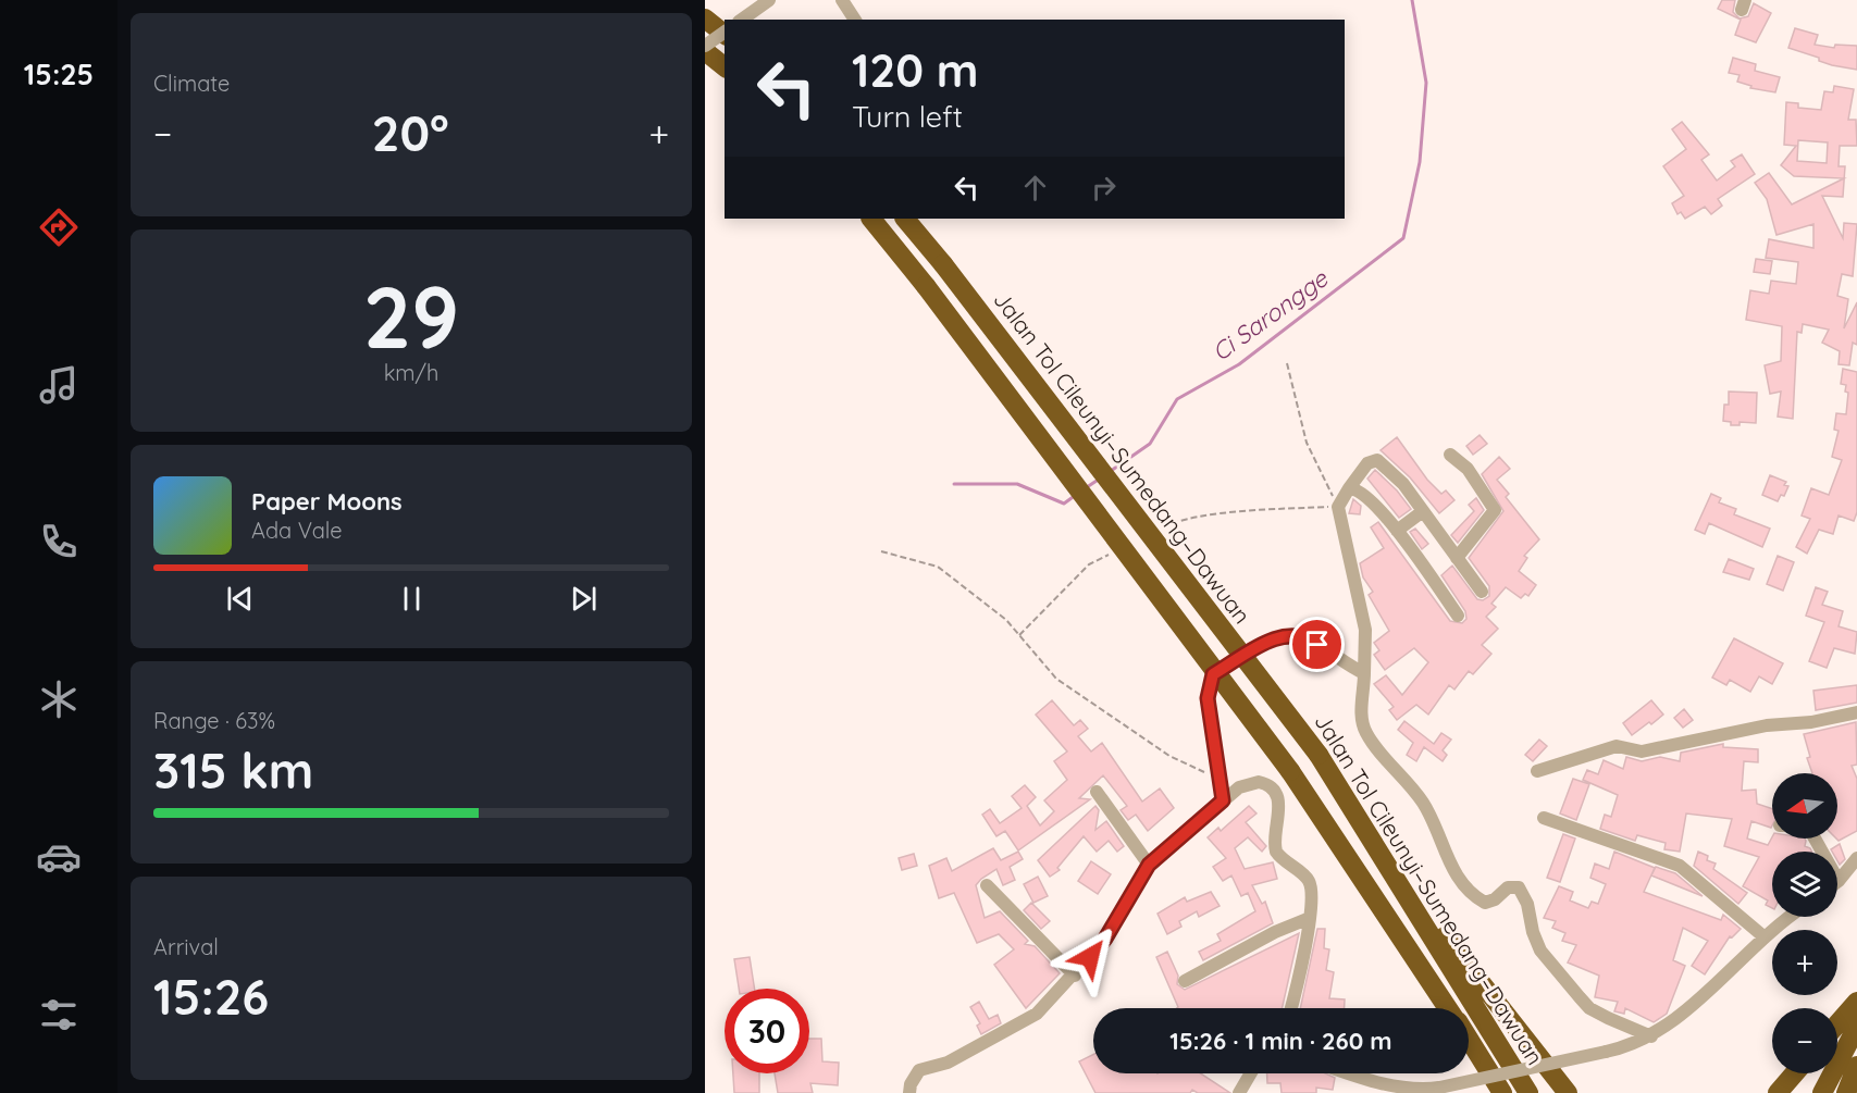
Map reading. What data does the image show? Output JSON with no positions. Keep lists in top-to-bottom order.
{
  "streets": {
    "highway": ["Jalan Tol Cileunyi–Sumedang–Dawuan"]
  },
  "water": ["Ci Sarongge"],
  "north": "left",
  "page": {
    "tabs": "15:25",
    "tile": [
      "Climate",
      ["29", "km/h"],
      ["Range · 63%", "315 km"],
      ["Arrival", "15:26"]
    ],
    "turn": ["120 m", "Turn left"],
    "heat": ["−", "20°", "+"],
    "song": ["Paper Moons", "Ada Vale"],
    "map_buttons": ["+", "−"],
    "limit": "30",
    "trip": "15:26 · 1 min · 260 m"
  }
}
